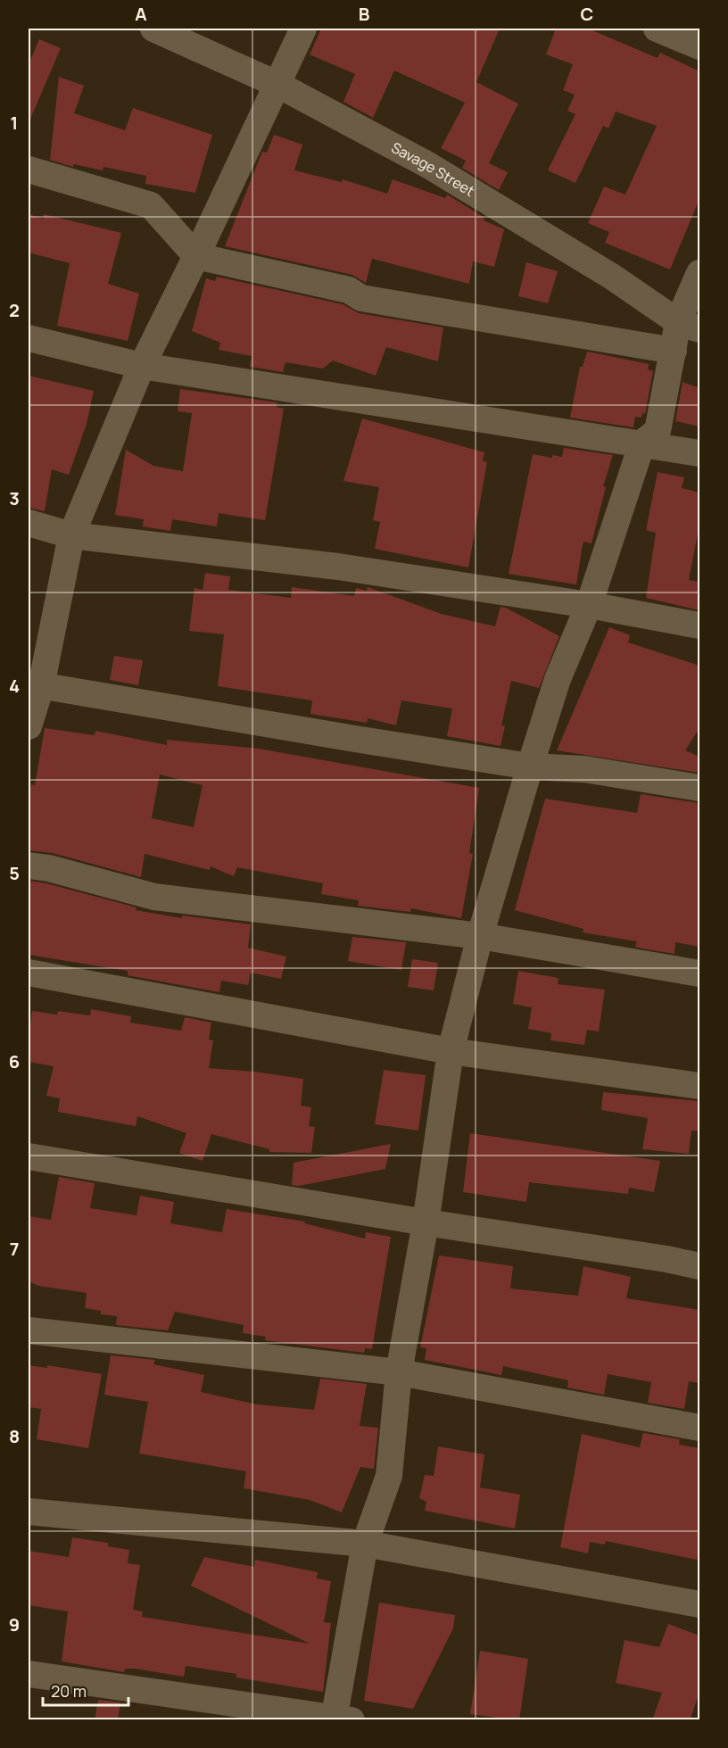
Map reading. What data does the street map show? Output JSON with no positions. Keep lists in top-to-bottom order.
{
  "streets": {
    "street": ["Savage Street"]
  },
  "scale_bar": "20 m",
  "grid": {
    "columns": ["A", "B", "C"],
    "rows": [
      "1",
      "2",
      "3",
      "4",
      "5",
      "6",
      "7",
      "8",
      "9"
    ]
  }
}
